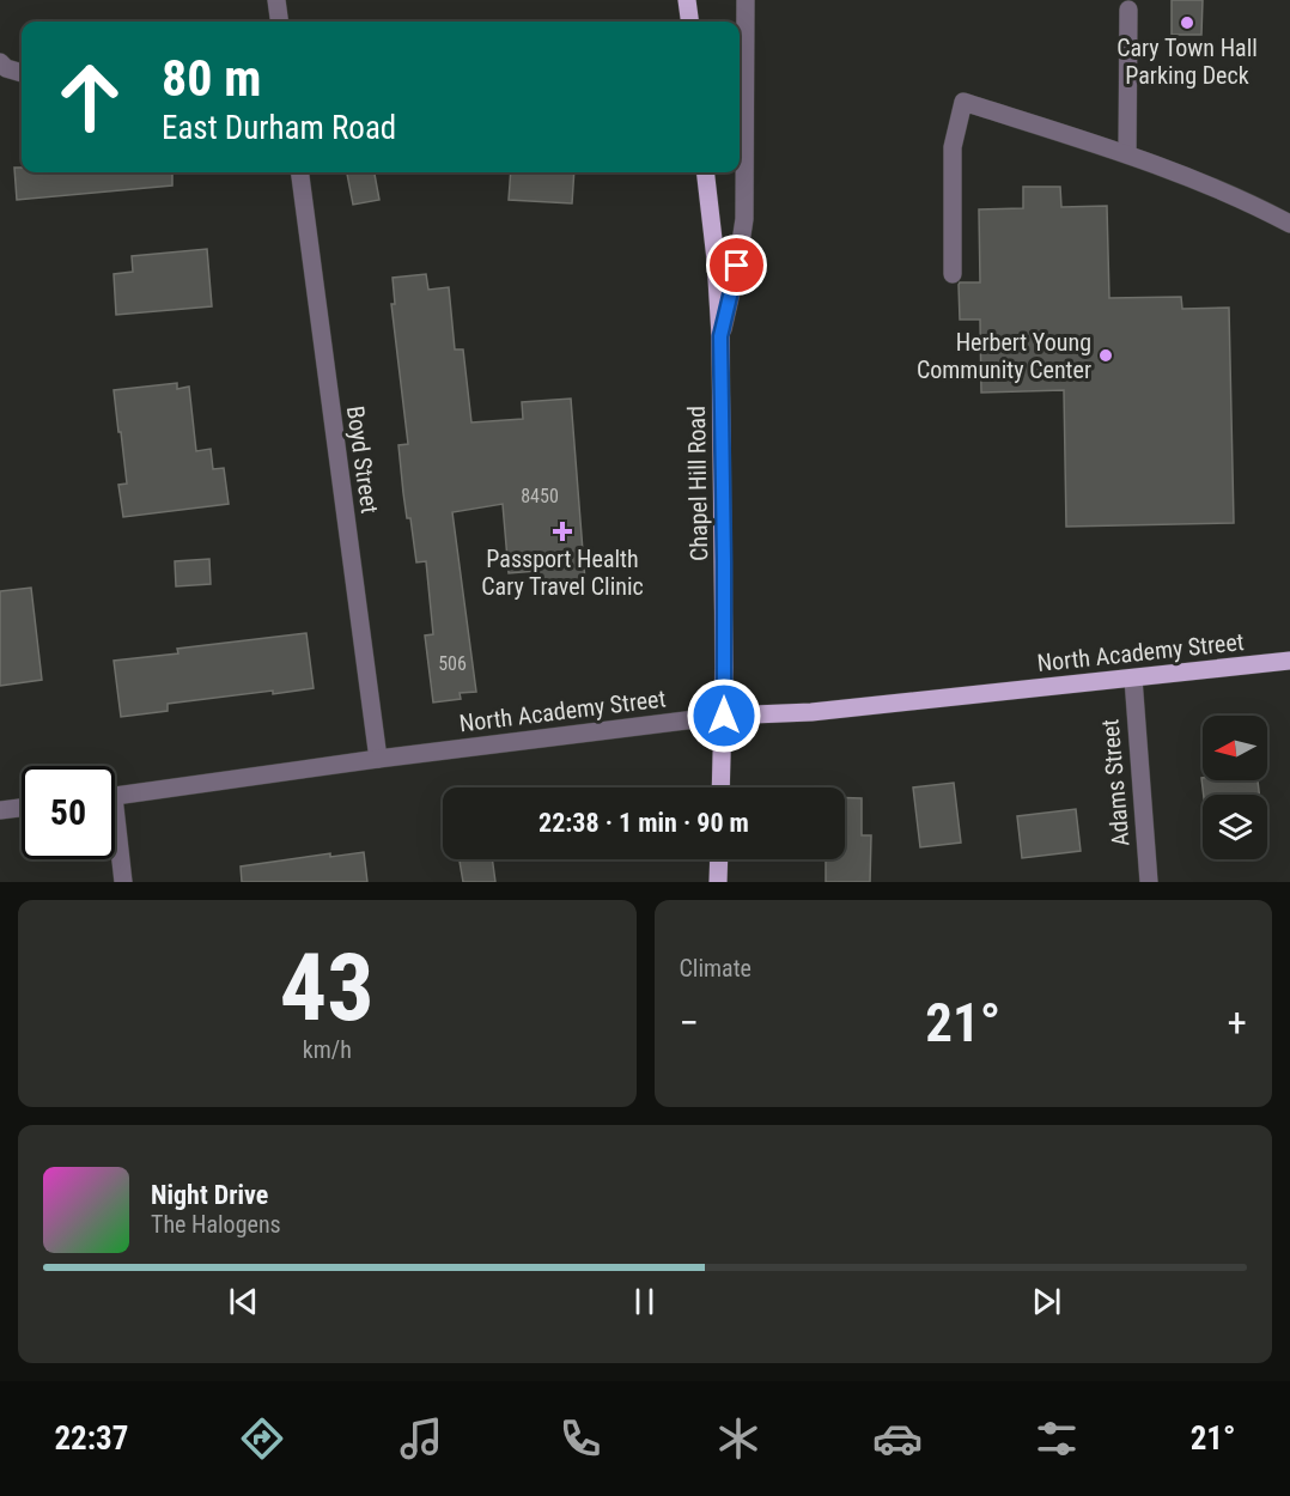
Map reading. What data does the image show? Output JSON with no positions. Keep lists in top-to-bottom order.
{
  "streets": {
    "main road": ["Chapel Hill Road", "North Academy Street"],
    "street": ["Boyd Street", "Adams Street"]
  },
  "crossings": [
    ["Boyd Street", "North Academy Street"],
    ["Chapel Hill Road", "North Academy Street"],
    ["North Academy Street", "Adams Street"]
  ],
  "places": {
    "other": ["Cary Town Hall Parking Deck", "Herbert Young Community Center"],
    "health": ["Passport Health Cary Travel Clinic"]
  },
  "house_numbers": ["8450", "506"],
  "north": "left",
  "page": {
    "turn": ["80 m", "East Durham Road"],
    "limit": "50",
    "trip": "22:38 · 1 min · 90 m",
    "tile": [
      ["43", "km/h"],
      "Climate"
    ],
    "heat": ["−", "21°", "+"],
    "song": ["Night Drive", "The Halogens"],
    "tabs": ["22:37", "21°"]
  }
}
